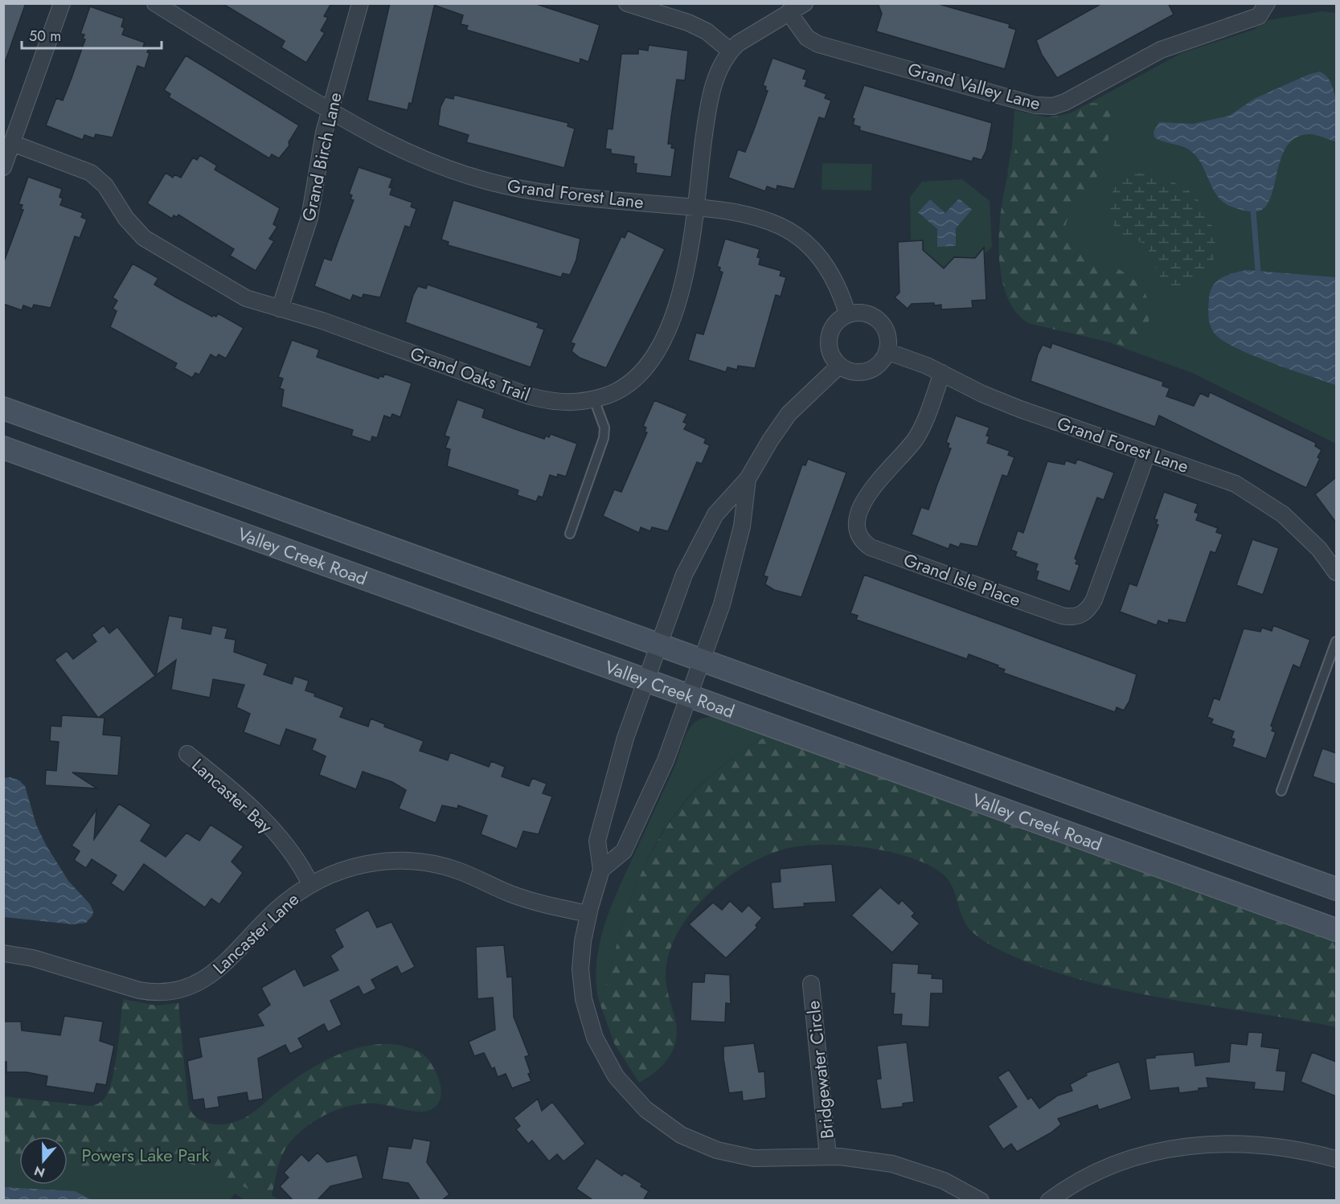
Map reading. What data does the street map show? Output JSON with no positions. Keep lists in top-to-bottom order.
{
  "streets": {
    "main road": ["Valley Creek Road"],
    "street": [
      "Grand Valley Lane",
      "Grand Birch Lane",
      "Grand Forest Lane",
      "Grand Oaks Trail",
      "Grand Isle Place",
      "Lancaster Bay",
      "Lancaster Lane",
      "Bridgewater Circle"
    ]
  },
  "crossings": [
    ["Grand Birch Lane", "Grand Forest Lane"],
    ["Grand Birch Lane", "Grand Oaks Trail"],
    ["Grand Forest Lane", "Grand Oaks Trail"],
    ["Grand Forest Lane", "Grand Isle Place"],
    ["Lancaster Bay", "Lancaster Lane"]
  ],
  "parks": ["Powers Lake Park"],
  "scale_bar": "50 m",
  "north": "bottom"
}
